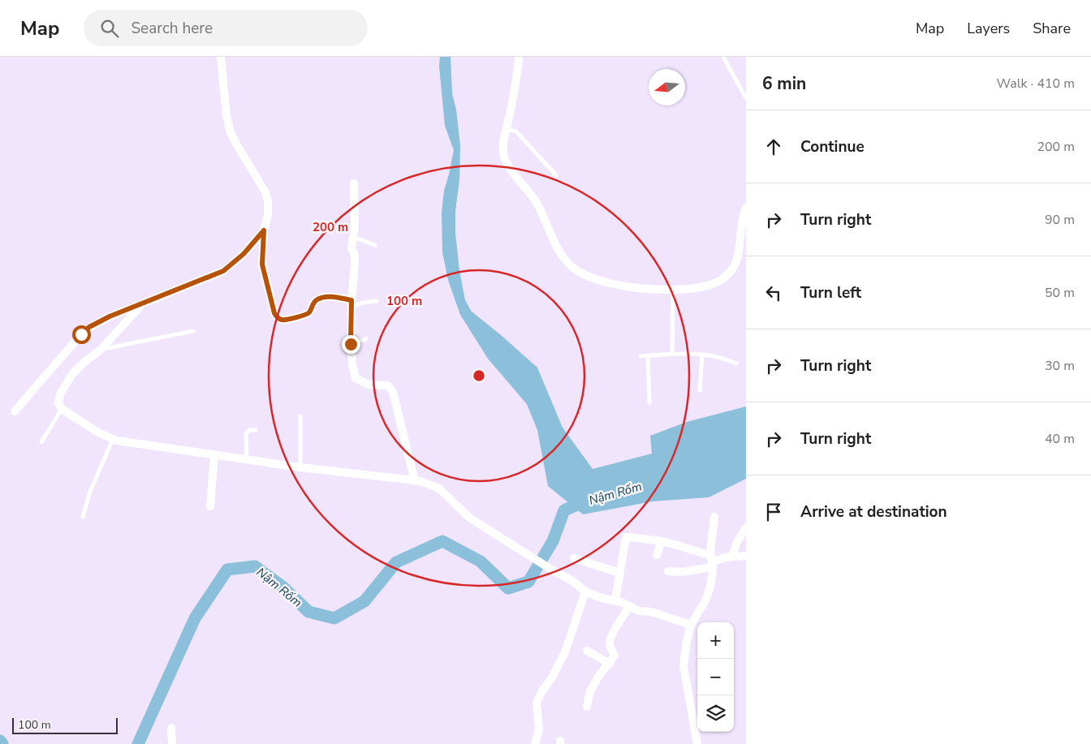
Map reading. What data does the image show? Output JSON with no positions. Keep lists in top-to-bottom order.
{
  "water": ["Nậm Rốm"],
  "scale_bar": "100 m",
  "north": "left",
  "page": {
    "header": "Map",
    "search": "Search here",
    "nav": ["Map", "Layers", "Share"],
    "heading": ["6 min", "Walk · 410 m"],
    "list": [
      ["Continue", "200 m"],
      ["Turn right", "90 m"],
      ["Turn left", "50 m"],
      ["Turn right", "30 m"],
      ["Turn right", "40 m"],
      "Arrive at destination"
    ],
    "map_buttons": ["+", "−"],
    "scale": "100 m"
  },
  "rings": ["200 m", "100 m"]
}
